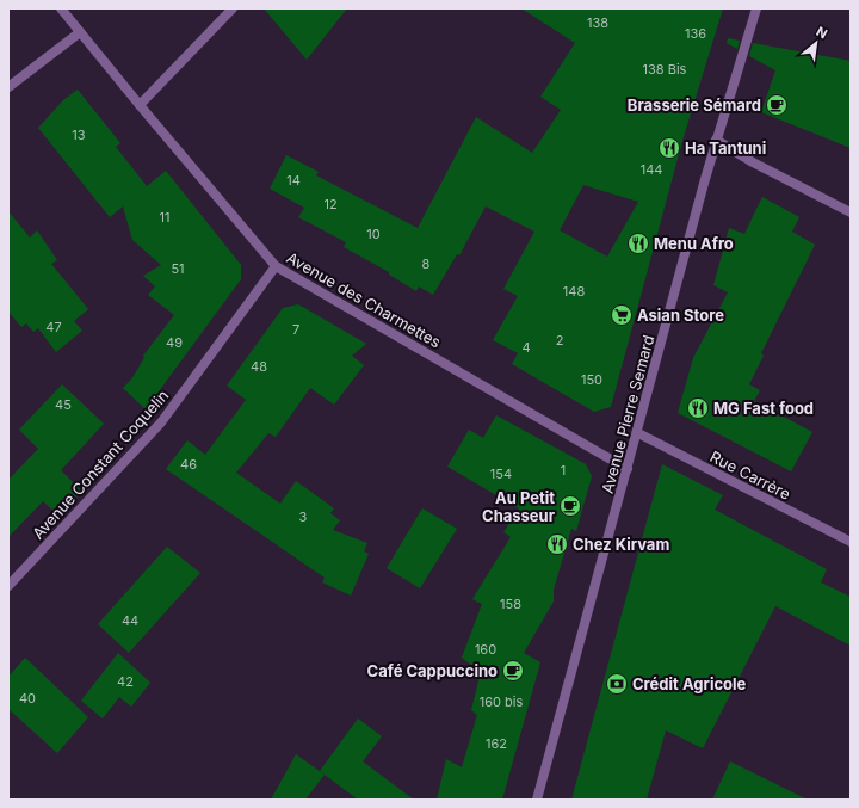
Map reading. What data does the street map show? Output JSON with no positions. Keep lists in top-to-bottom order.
{
  "streets": {
    "street": [
      "Avenue des Charmettes",
      "Avenue Pierre Semard",
      "Avenue Constant Coquelin",
      "Rue Carrère"
    ]
  },
  "crossings": [
    ["Avenue des Charmettes", "Avenue Pierre Semard"],
    ["Avenue des Charmettes", "Avenue Constant Coquelin"],
    ["Avenue Pierre Semard", "Rue Carrère"]
  ],
  "places": {
    "cafe": ["Brasserie Sémard", "Au Petit Chasseur", "Café Cappuccino"],
    "restaurant": [
      "Ha Tantuni",
      "Menu Afro",
      "MG Fast food",
      "Chez Kirvam"
    ],
    "supermarket": ["Asian Store"],
    "bank": ["Crédit Agricole"]
  },
  "house_numbers": [
    "138",
    "136",
    "138 Bis",
    "13",
    "144",
    "14",
    "12",
    "11",
    "10",
    "8",
    "51",
    "148",
    "47",
    "7",
    "2",
    "49",
    "4",
    "48",
    "150",
    "45",
    "46",
    "1",
    "154",
    "3",
    "158",
    "44",
    "160",
    "42",
    "40",
    "160 bis",
    "162"
  ],
  "north": "top right"
}
